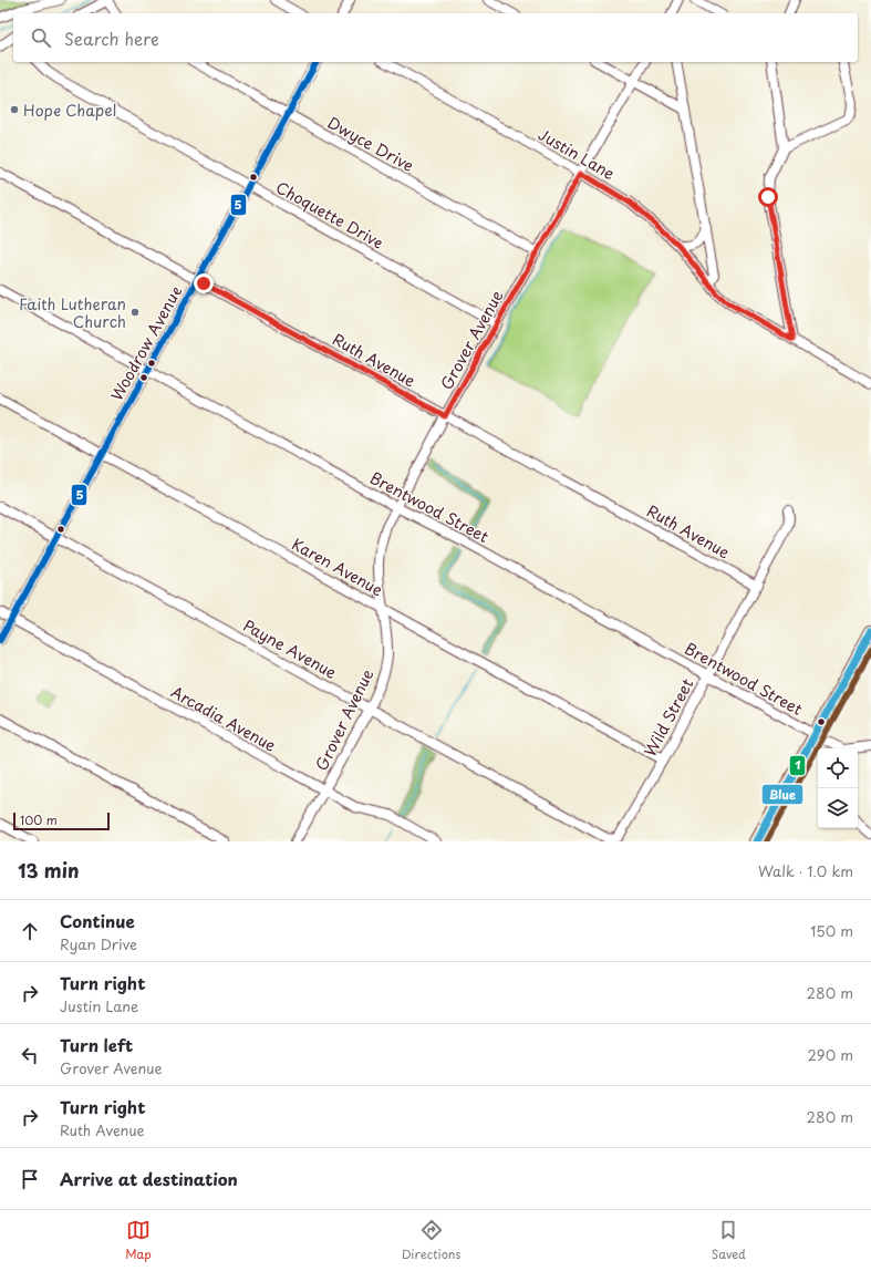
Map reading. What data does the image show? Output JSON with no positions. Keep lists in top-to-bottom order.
{
  "streets": {
    "street": [
      "Dwyce Drive",
      "Justin Lane",
      "Choquette Drive",
      "Grover Avenue",
      "Woodrow Avenue",
      "Ruth Avenue",
      "Brentwood Street",
      "Karen Avenue",
      "Payne Avenue",
      "Wild Street",
      "Arcadia Avenue"
    ]
  },
  "crossings": [
    ["Dwyce Drive", "Grover Avenue"],
    ["Dwyce Drive", "Woodrow Avenue"],
    ["Justin Lane", "Grover Avenue"],
    ["Choquette Drive", "Grover Avenue"],
    ["Choquette Drive", "Woodrow Avenue"],
    ["Grover Avenue", "Ruth Avenue"],
    ["Grover Avenue", "Brentwood Street"],
    ["Grover Avenue", "Karen Avenue"],
    ["Grover Avenue", "Payne Avenue"],
    ["Grover Avenue", "Arcadia Avenue"],
    ["Woodrow Avenue", "Ruth Avenue"],
    ["Woodrow Avenue", "Brentwood Street"],
    ["Woodrow Avenue", "Karen Avenue"],
    ["Woodrow Avenue", "Payne Avenue"],
    ["Woodrow Avenue", "Arcadia Avenue"],
    ["Ruth Avenue", "Wild Street"],
    ["Brentwood Street", "Wild Street"],
    ["Karen Avenue", "Wild Street"],
    ["Payne Avenue", "Wild Street"]
  ],
  "places": ["Hope Chapel", "Faith Lutheran Church"],
  "lines": ["transit line 5", "transit line Blue", "transit line 1"],
  "scale_bar": "100 m",
  "page": {
    "search": "Search here",
    "scale": "100 m",
    "heading": ["13 min", "Walk · 1.0 km"],
    "list": [
      ["Continue", "Ryan Drive", "150 m"],
      ["Turn right", "Justin Lane", "280 m"],
      ["Turn left", "Grover Avenue", "290 m"],
      ["Turn right", "Ruth Avenue", "280 m"],
      "Arrive at destination"
    ],
    "nav": ["Map", "Directions", "Saved"]
  }
}
